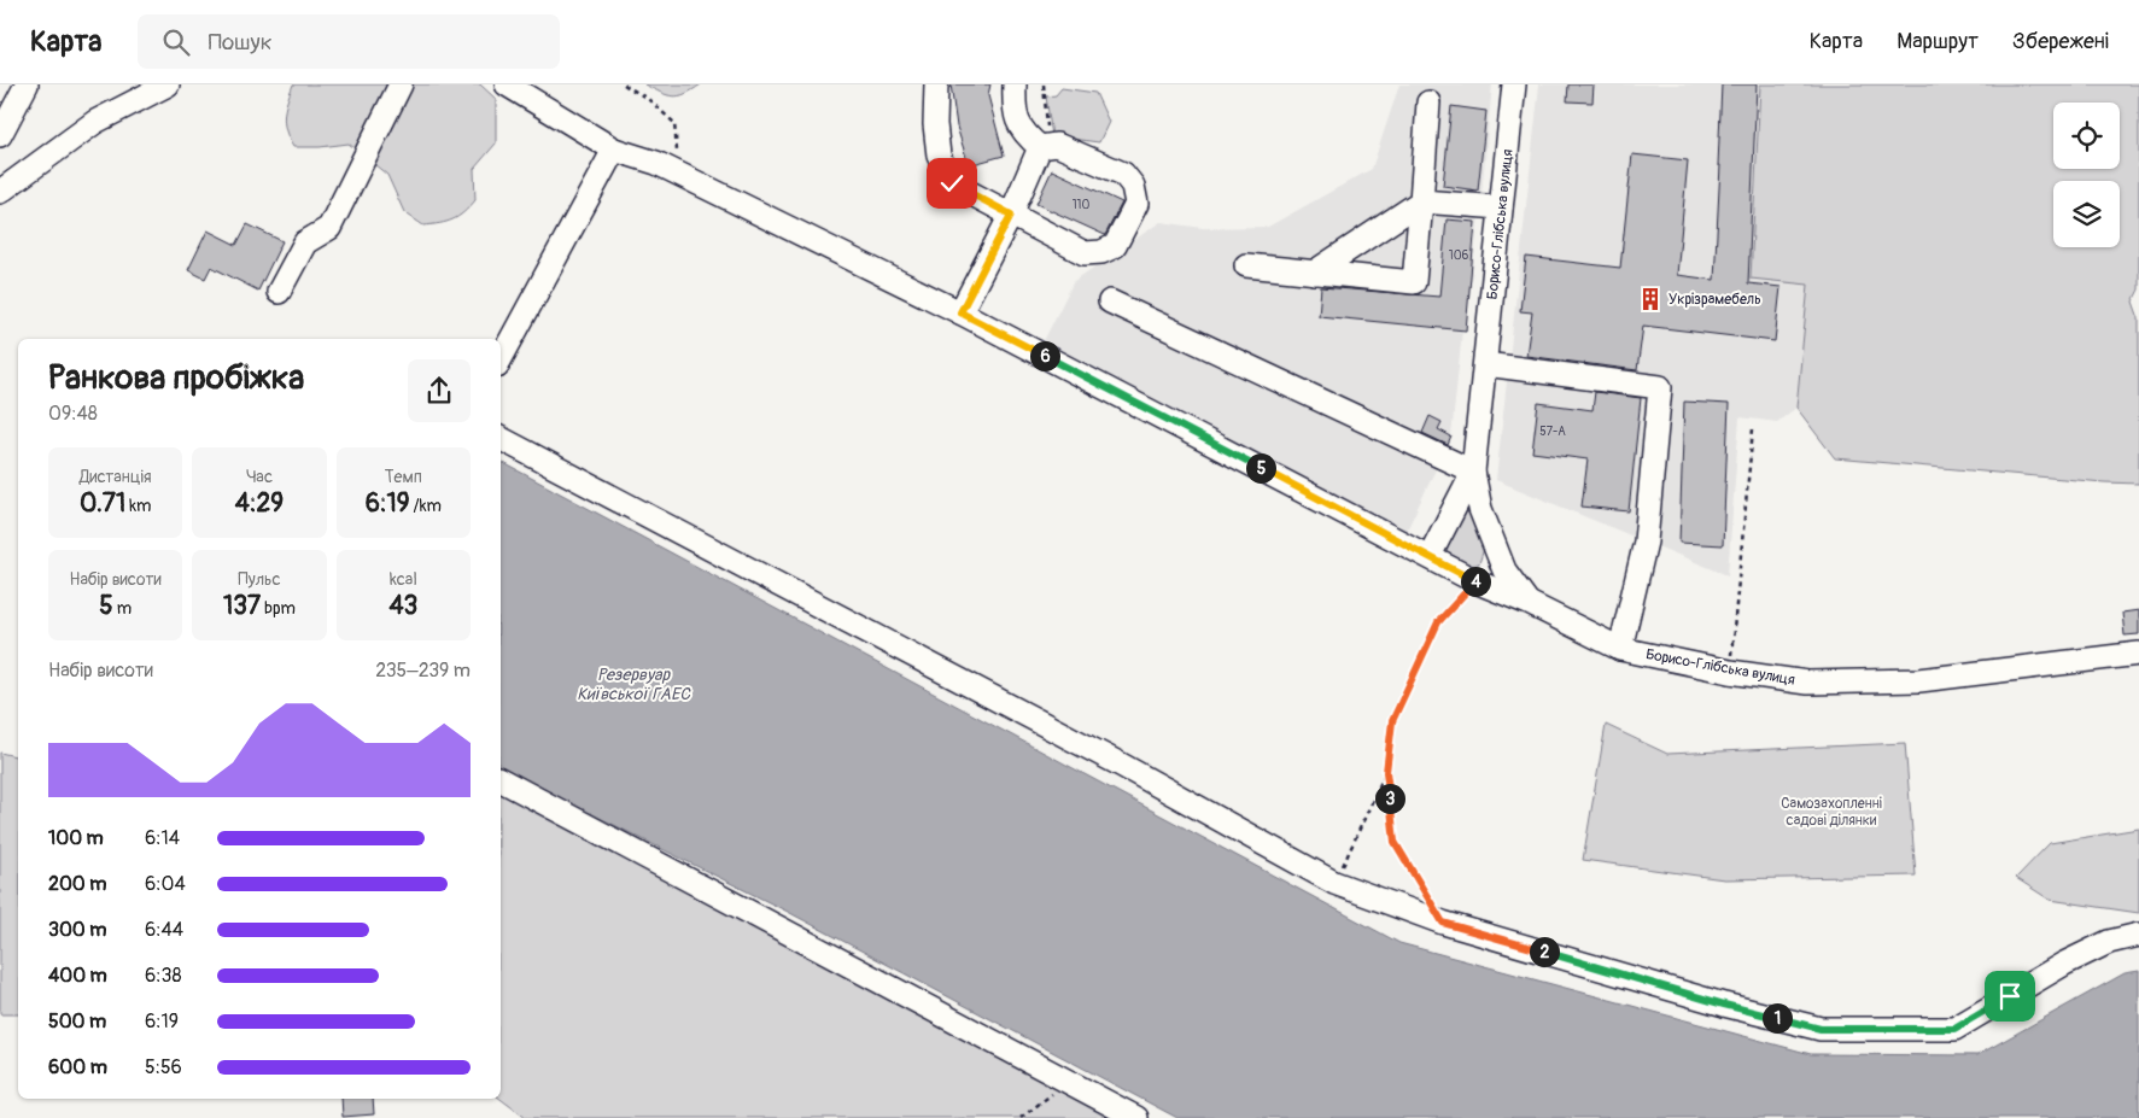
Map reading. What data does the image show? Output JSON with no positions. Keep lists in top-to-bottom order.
{
  "streets": {
    "street": ["Борисо-Глібська вулиця"]
  },
  "water": ["Резервуар Київської ГАЕС"],
  "parks": ["Самозахопленні садові ділянки"],
  "places": {
    "building": ["Укрізрамебель"]
  },
  "house_numbers": ["110", "106", "57-А"],
  "page": {
    "header": "Карта",
    "search": "Пошук",
    "nav": ["Карта", "Маршрут", "Збережені"],
    "heading": ["Ранкова пробіжка", "09:48"],
    "pins": [
      "6",
      "5",
      "4",
      "3",
      "2",
      "1"
    ],
    "stats": [
      ["Дистанція", "0.71 km"],
      ["Час", "4:29"],
      ["Темп", "6:19 /km"],
      ["Набір висоти", "5 m"],
      ["Пульс", "137 bpm"],
      ["kcal", "43"]
    ],
    "chart": ["Набір висоти", "235–239 m"],
    "list": [
      {
        "name": "100 m",
        "note": "6:14"
      },
      {
        "name": "200 m",
        "note": "6:04"
      },
      {
        "name": "300 m",
        "note": "6:44"
      },
      {
        "name": "400 m",
        "note": "6:38"
      },
      {
        "name": "500 m",
        "note": "6:19"
      },
      {
        "name": "600 m",
        "note": "5:56"
      }
    ]
  }
}
